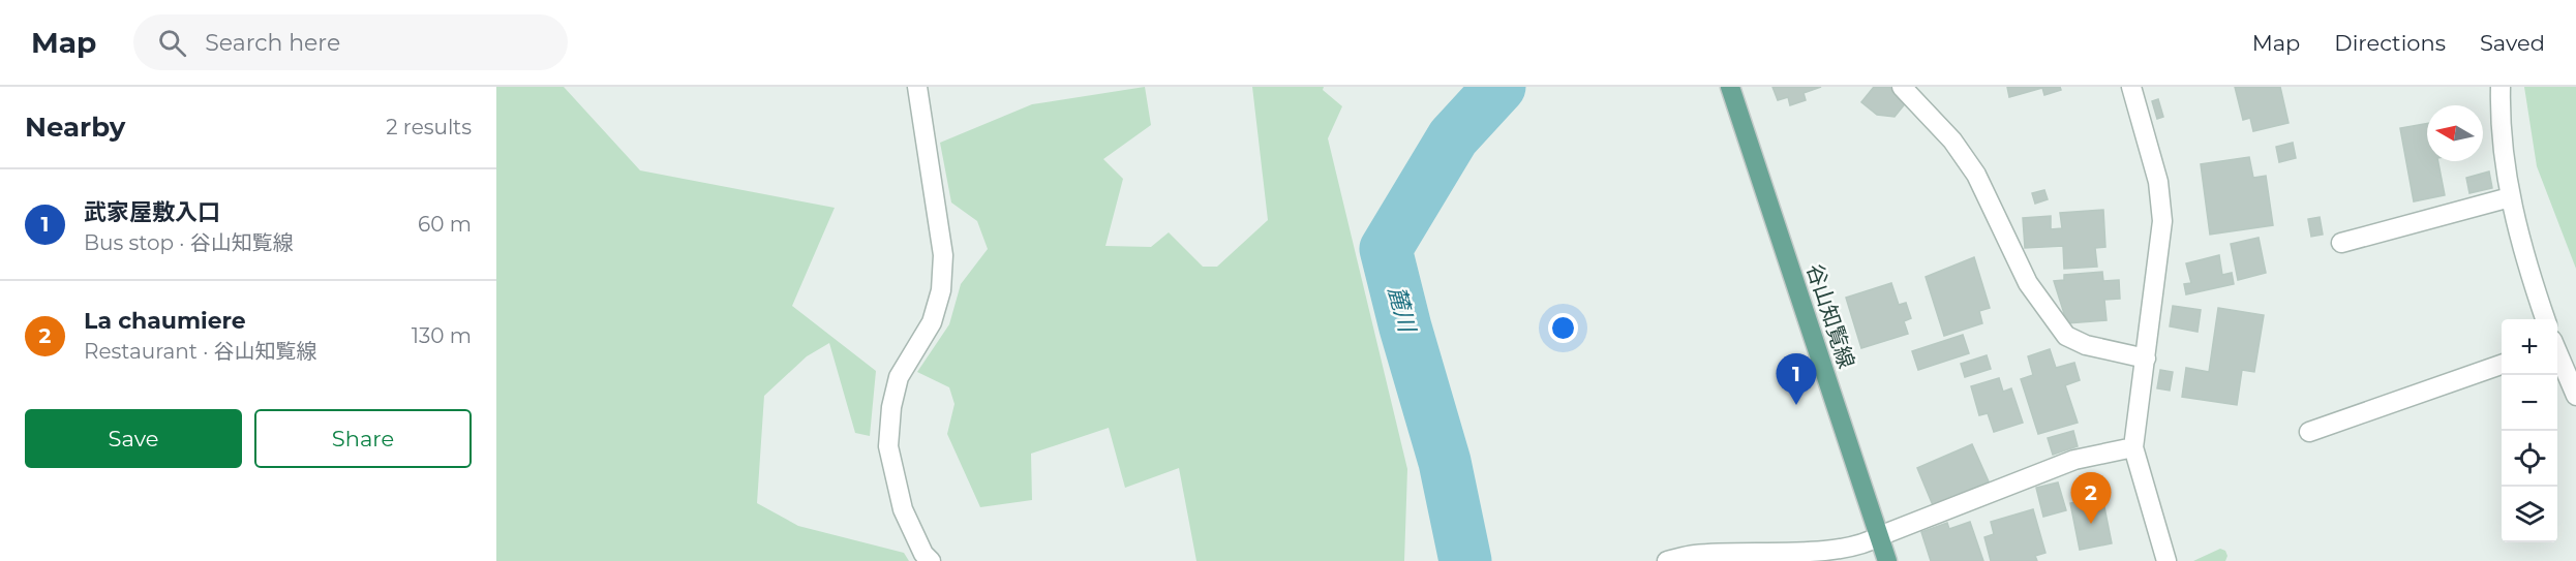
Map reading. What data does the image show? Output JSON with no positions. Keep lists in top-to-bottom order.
{
  "streets": {
    "main road": ["谷山知覧線"]
  },
  "water": ["麓川"],
  "north": "left",
  "page": {
    "header": "Map",
    "search": "Search here",
    "nav": ["Map", "Directions", "Saved"],
    "heading": ["Nearby", "2 results"],
    "list": [
      {
        "mark": "1",
        "name": "武家屋敷入口",
        "note": "Bus stop · 谷山知覧線",
        "value": "60 m"
      },
      {
        "mark": "2",
        "name": "La chaumiere",
        "note": "Restaurant · 谷山知覧線",
        "value": "130 m"
      }
    ],
    "map_buttons": ["+", "−"],
    "pins": ["1", "2"],
    "buttons": ["Save", "Share"]
  }
}
